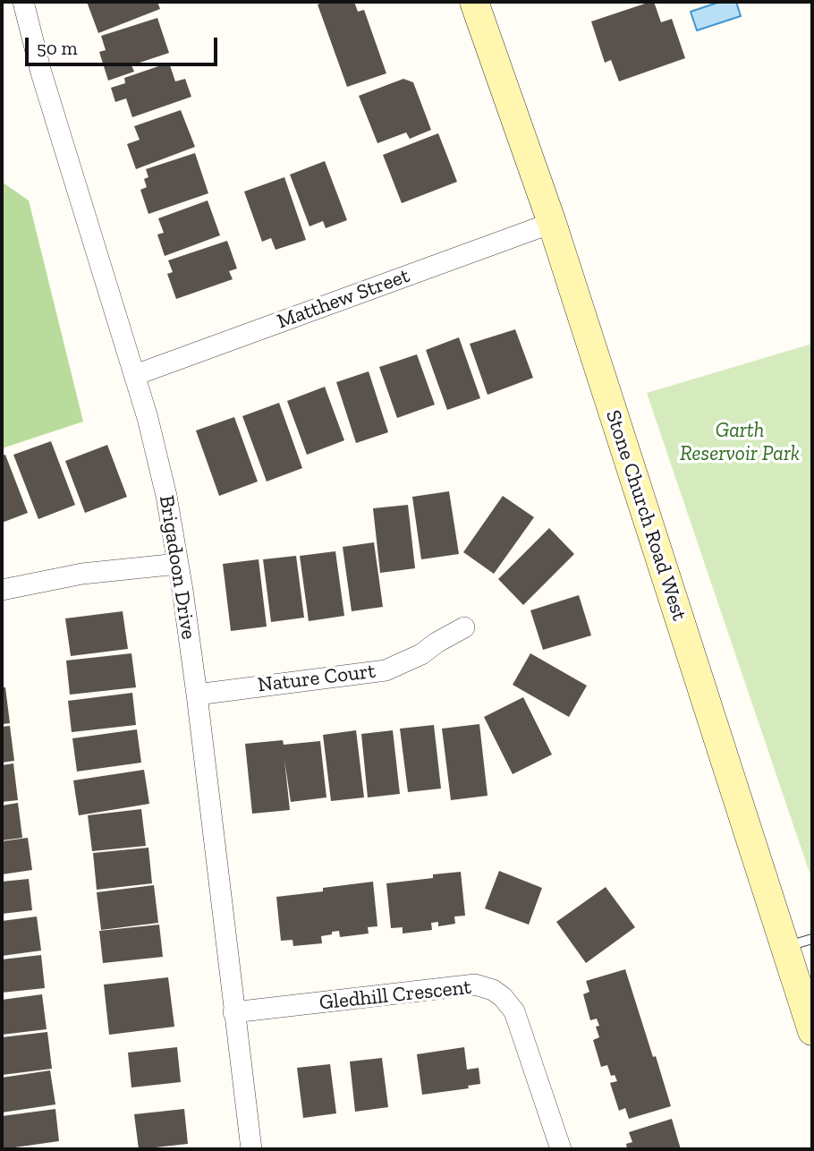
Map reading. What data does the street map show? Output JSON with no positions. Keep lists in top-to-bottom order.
{
  "streets": {
    "main road": ["Stone Church Road West"],
    "street": [
      "Matthew Street",
      "Brigadoon Drive",
      "Nature Court",
      "Gledhill Crescent"
    ]
  },
  "crossings": [
    ["Matthew Street", "Stone Church Road West"],
    ["Matthew Street", "Brigadoon Drive"],
    ["Brigadoon Drive", "Nature Court"],
    ["Brigadoon Drive", "Gledhill Crescent"]
  ],
  "parks": ["Garth Reservoir Park"],
  "scale_bar": "50 m"
}
